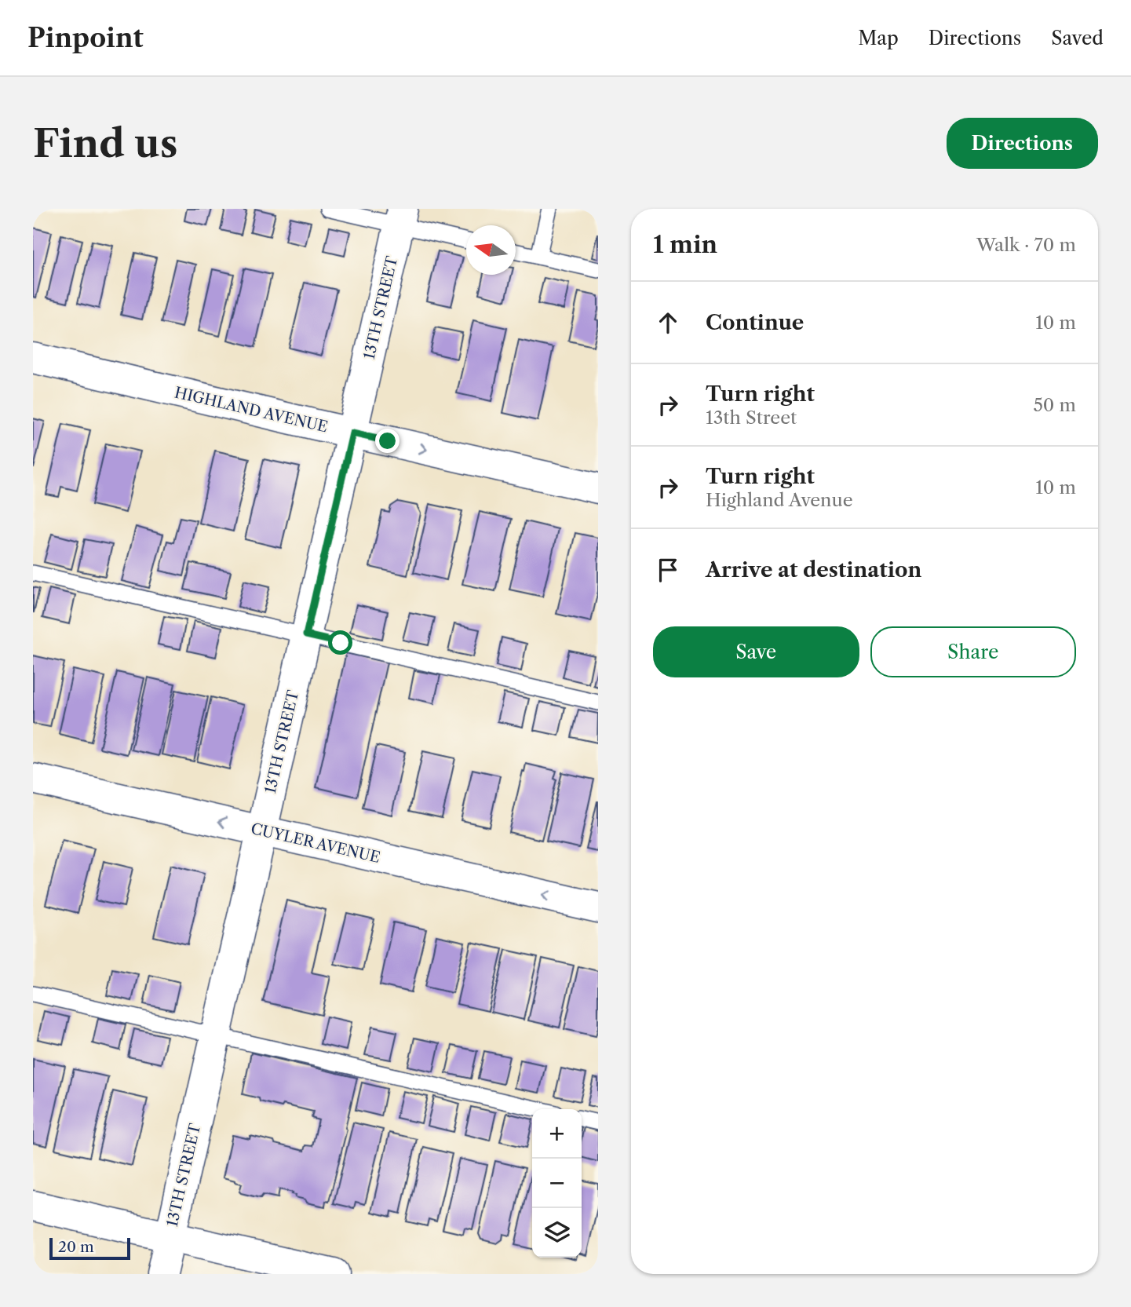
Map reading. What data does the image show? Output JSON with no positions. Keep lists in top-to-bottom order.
{
  "streets": {
    "street": ["13TH STREET", "HIGHLAND AVENUE", "CUYLER AVENUE"]
  },
  "crossings": [
    ["13TH STREET", "HIGHLAND AVENUE"],
    ["13TH STREET", "CUYLER AVENUE"]
  ],
  "one_way": ["HIGHLAND AVENUE", "CUYLER AVENUE"],
  "scale_bar": "20 m",
  "north": "left",
  "page": {
    "header": "Pinpoint",
    "nav": ["Map", "Directions", "Saved"],
    "buttons": [
      "Directions",
      ["Save", "Share"]
    ],
    "title": "Find us",
    "heading": ["1 min", "Walk · 70 m"],
    "list": [
      ["Continue", "10 m"],
      ["Turn right", "13th Street", "50 m"],
      ["Turn right", "Highland Avenue", "10 m"],
      "Arrive at destination"
    ],
    "map_buttons": ["+", "−"],
    "scale": "20 m"
  }
}
